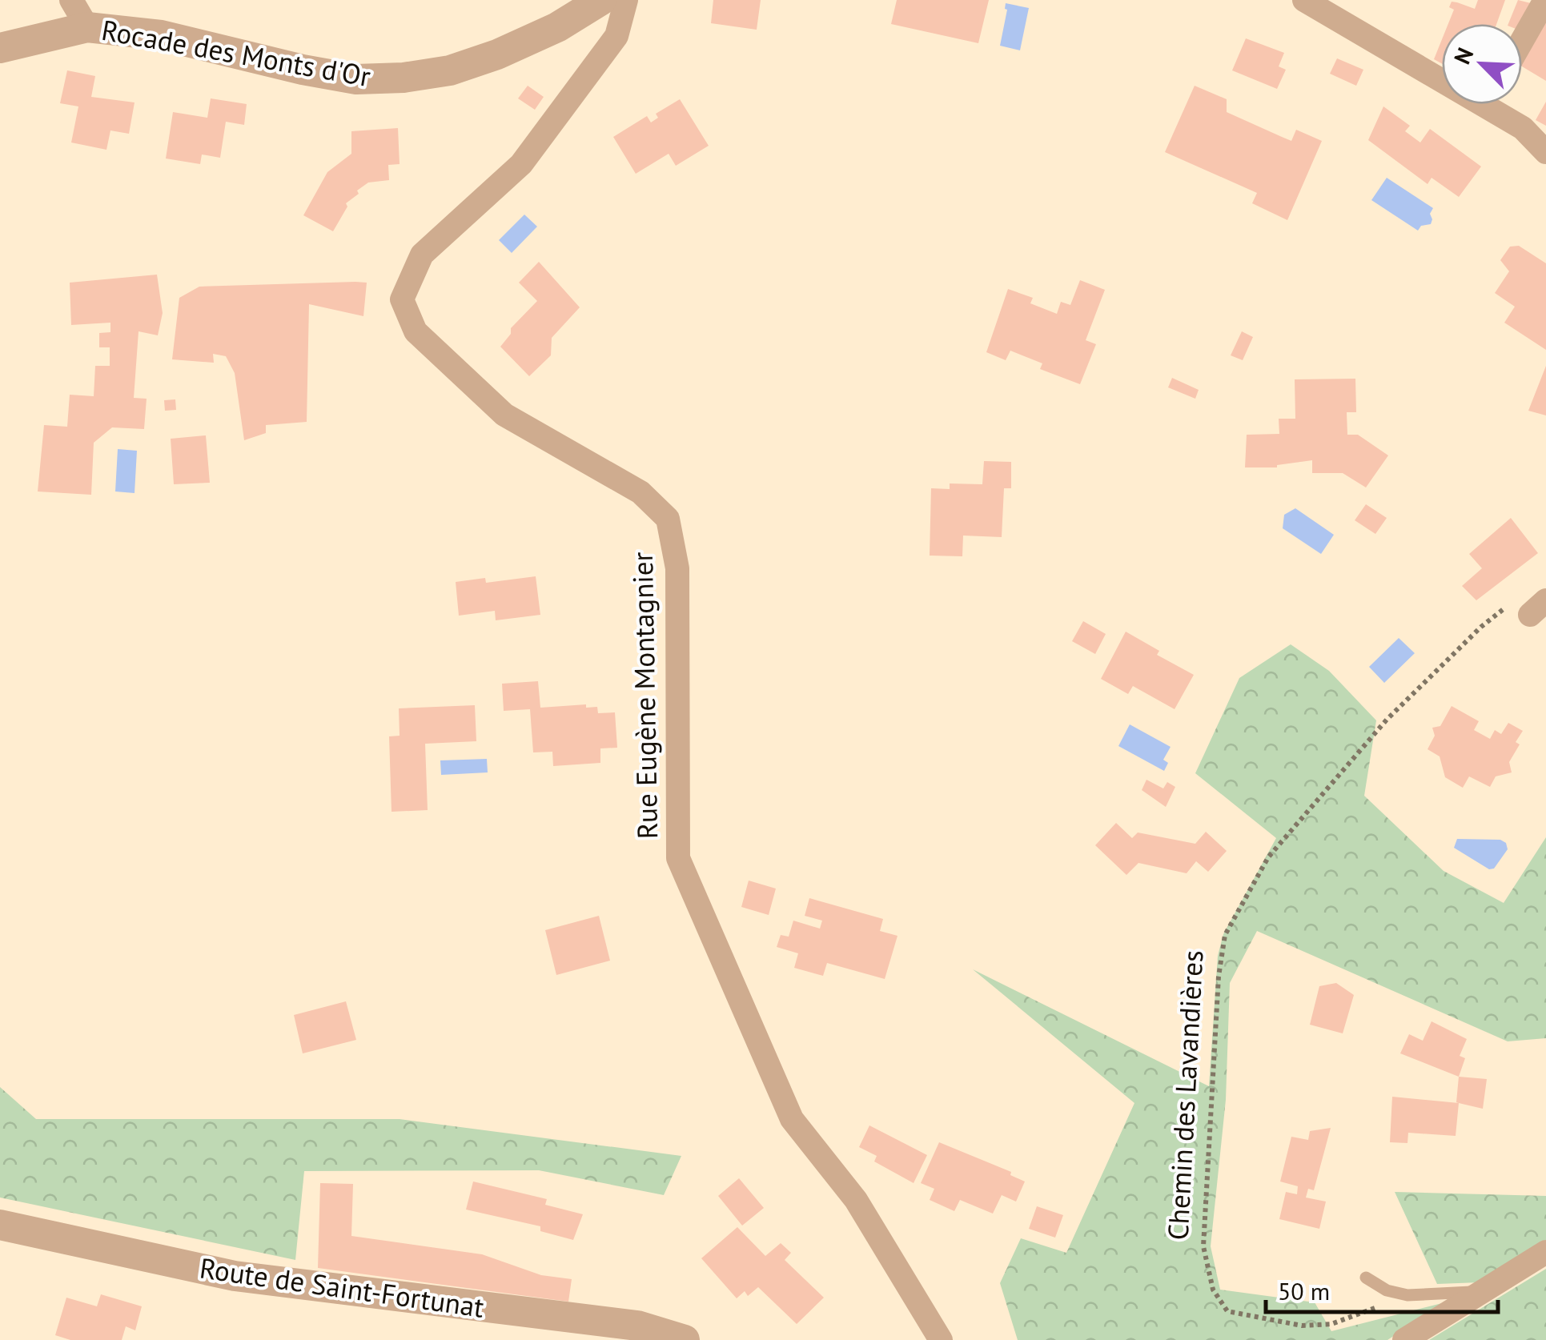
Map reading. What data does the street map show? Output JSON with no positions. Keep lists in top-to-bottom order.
{
  "streets": {
    "street": ["Rocade des Monts d'Or", "Rue Eugène Montagnier", "Route de Saint-Fortunat"],
    "path": ["Chemin des Lavandières"]
  },
  "scale_bar": "50 m",
  "north": "top left"
}
